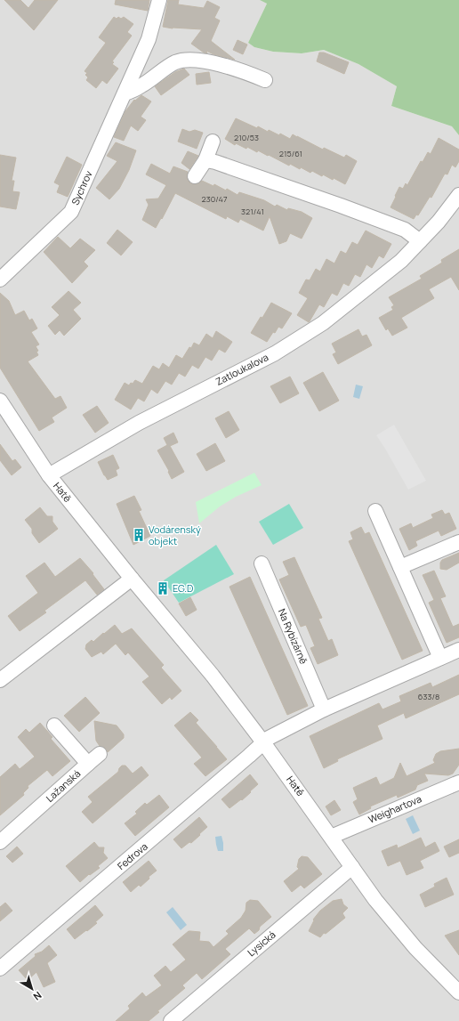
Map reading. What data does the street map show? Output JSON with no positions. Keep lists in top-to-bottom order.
{
  "streets": {
    "street": [
      "Sychrov",
      "Zatloukalova",
      "Hatě",
      "Na Rybízárně",
      "Lažanská",
      "Weighartova",
      "Fedrova",
      "Lysická"
    ]
  },
  "crossings": [
    ["Zatloukalova", "Hatě"],
    ["Hatě", "Weighartova"],
    ["Hatě", "Fedrova"],
    ["Hatě", "Lysická"]
  ],
  "places": {
    "building": ["Vodárenský objekt", "EG.D"]
  },
  "house_numbers": [
    "210/53",
    "215/61",
    "230/47",
    "321/41",
    "633/8"
  ],
  "north": "bottom right"
}
